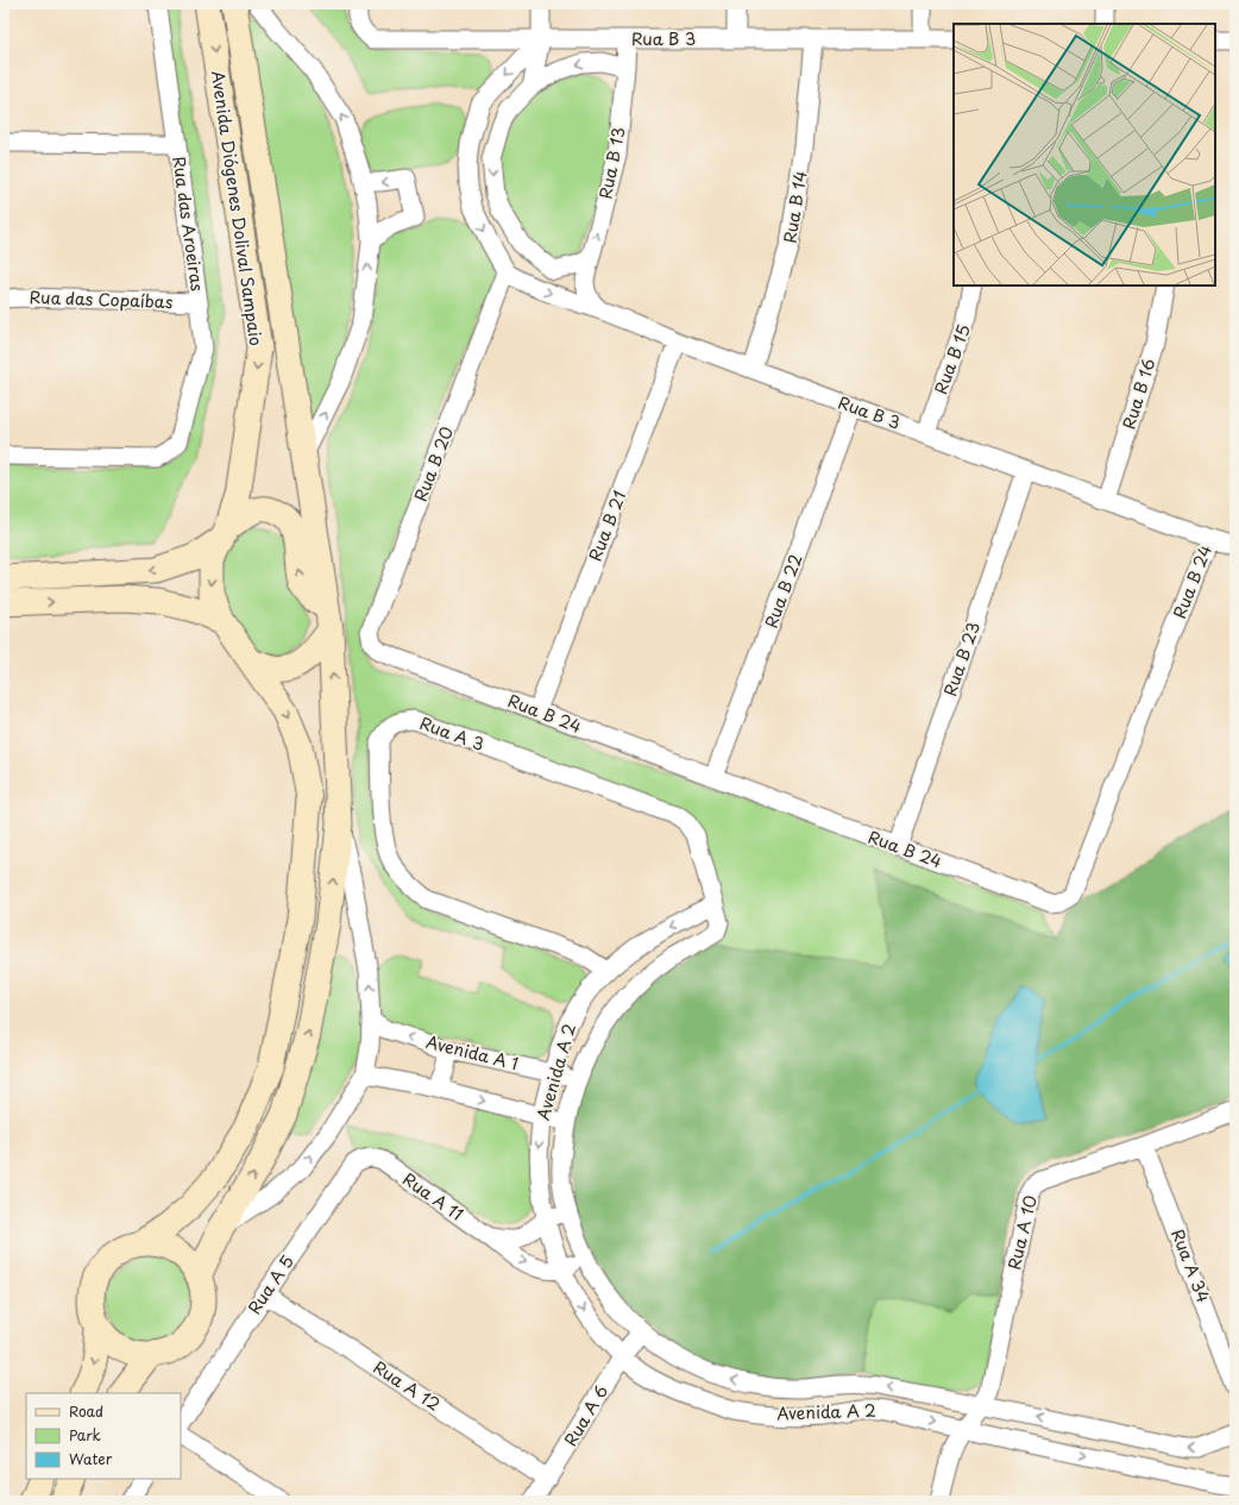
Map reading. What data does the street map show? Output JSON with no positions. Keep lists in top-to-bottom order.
{
  "streets": {
    "street": [
      "Rua B 3",
      "Rua B 13",
      "Rua B 14",
      "Avenida Diógenes Dolival Sampaio",
      "Rua das Aroeiras",
      "Rua das Copaíbas",
      "Rua B 15",
      "Rua B 16",
      "Rua B 20",
      "Rua B 21",
      "Rua B 24",
      "Rua B 22",
      "Rua B 23",
      "Rua A 3",
      "Avenida A 1",
      "Avenida A 2",
      "Rua A 11",
      "Rua A 10",
      "Rua A 34",
      "Rua A 5",
      "Rua A 12",
      "Rua A 6"
    ]
  },
  "crossings": [
    ["Rua B 3", "Rua B 13"],
    ["Rua B 3", "Rua B 14"],
    ["Rua B 3", "Rua B 15"],
    ["Rua B 3", "Rua B 16"],
    ["Rua B 3", "Rua B 20"],
    ["Rua B 3", "Rua B 21"],
    ["Rua B 3", "Rua B 24"],
    ["Rua B 3", "Rua B 22"],
    ["Rua B 3", "Rua B 23"],
    ["Rua das Aroeiras", "Rua das Copaíbas"],
    ["Rua B 20", "Rua B 24"],
    ["Rua B 21", "Rua B 24"],
    ["Rua B 24", "Rua B 22"],
    ["Rua B 24", "Rua B 23"],
    ["Rua A 3", "Avenida A 2"],
    ["Avenida A 1", "Avenida A 2"],
    ["Avenida A 2", "Rua A 11"],
    ["Avenida A 2", "Rua A 10"],
    ["Avenida A 2", "Rua A 6"],
    ["Rua A 11", "Rua A 5"],
    ["Rua A 10", "Rua A 34"],
    ["Rua A 5", "Rua A 12"],
    ["Rua A 12", "Rua A 6"]
  ],
  "one_way": ["Rua B 13"],
  "legend": ["Road", "Park", "Water"]
}
